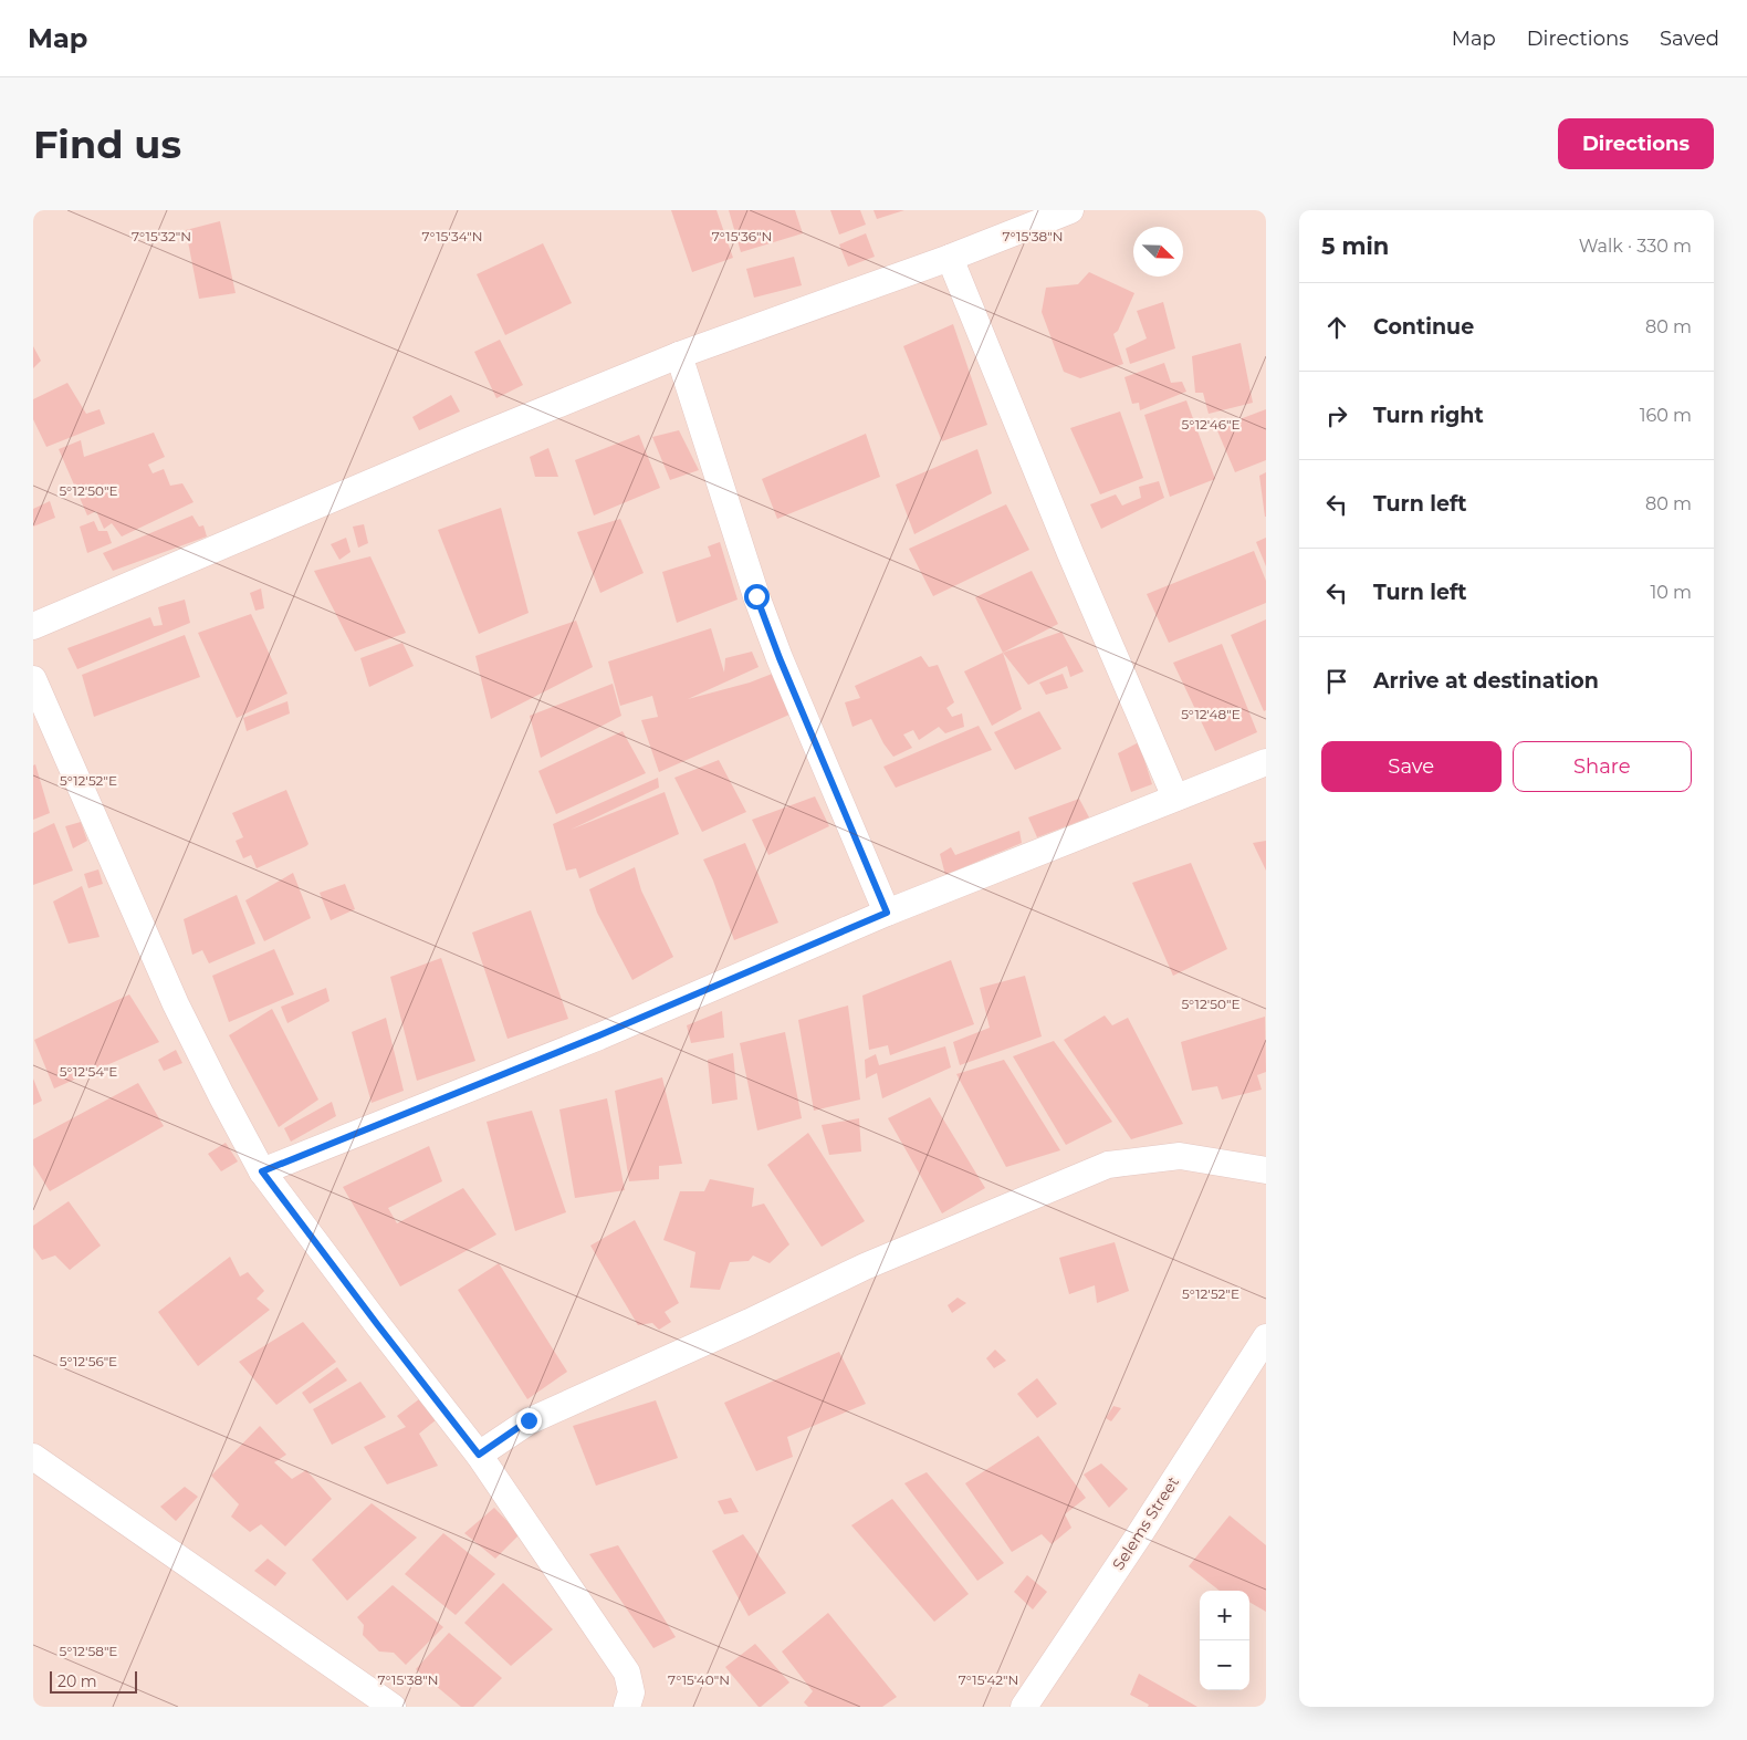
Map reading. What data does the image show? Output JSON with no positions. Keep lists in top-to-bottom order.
{
  "streets": {
    "street": ["Selems Street"]
  },
  "scale_bar": "20 m",
  "north": "bottom right",
  "page": {
    "header": "Map",
    "nav": ["Map", "Directions", "Saved"],
    "buttons": [
      "Directions",
      ["Save", "Share"]
    ],
    "title": "Find us",
    "heading": ["5 min", "Walk · 330 m"],
    "list": [
      ["Continue", "80 m"],
      ["Turn right", "160 m"],
      ["Turn left", "80 m"],
      ["Turn left", "10 m"],
      "Arrive at destination"
    ],
    "map_buttons": ["+", "−"],
    "scale": "20 m"
  },
  "coordinates": [
    "7°15'32\"N",
    "7°15'34\"N",
    "7°15'36\"N",
    "7°15'38\"N",
    "5°12'46\"E",
    "5°12'50\"E",
    "5°12'48\"E",
    "5°12'52\"E",
    "5°12'54\"E",
    "5°12'56\"E",
    "5°12'58\"E",
    "7°15'40\"N",
    "7°15'42\"N"
  ]
}
